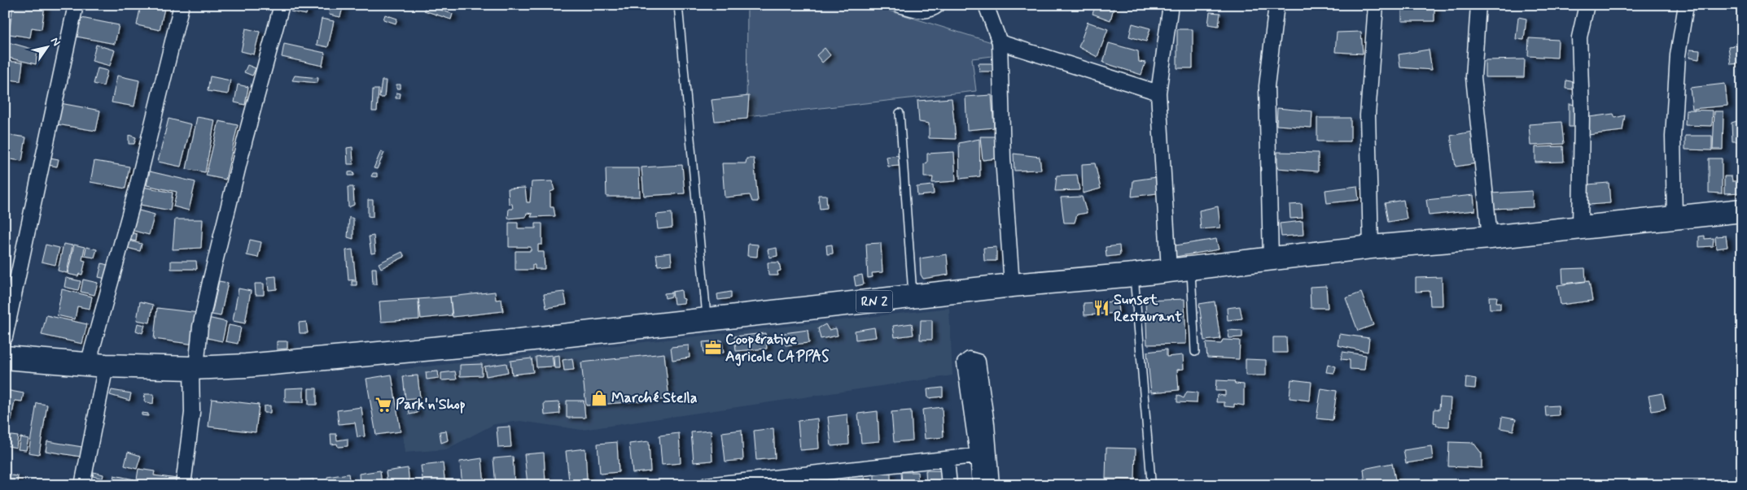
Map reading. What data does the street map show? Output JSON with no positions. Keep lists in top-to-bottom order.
{
  "streets": {
    "highway": ["RN 2"]
  },
  "places": {
    "restaurant": ["Sunset Restaurant"],
    "office": ["Coopérative Agricole CAPPAS"],
    "shop": ["Marché Stella"],
    "supermarket": ["Park'n'Shop"]
  },
  "north": "top right"
}
